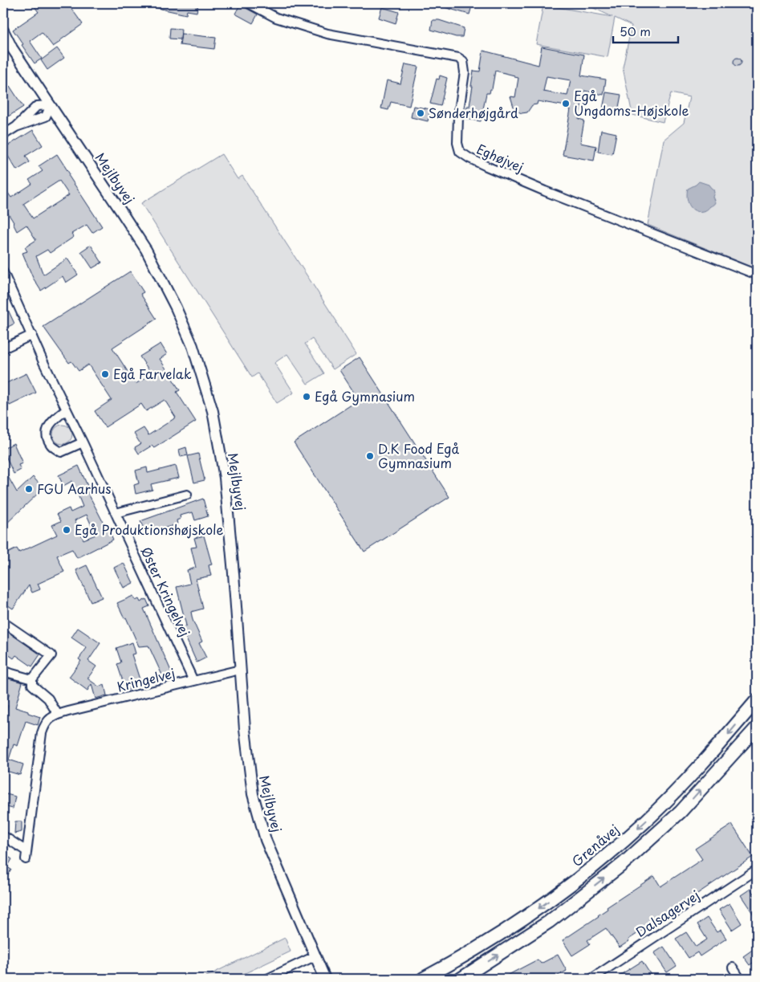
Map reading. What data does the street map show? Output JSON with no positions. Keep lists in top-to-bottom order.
{
  "streets": {
    "main road": ["Grenåvej"],
    "street": [
      "Eghøjvej",
      "Mejlbyvej",
      "Øster Kringelvej",
      "Kringelvej",
      "Dalsagervej"
    ]
  },
  "crossings": [
    ["Mejlbyvej", "Kringelvej"],
    ["Øster Kringelvej", "Kringelvej"]
  ],
  "places": [
    "Egå Ungdoms-Højskole",
    "Sønderhøjgård",
    "Egå Farvelak",
    "Egå Gymnasium",
    "D.K Food Egå Gymnasium",
    "FGU Aarhus",
    "Egå Produktionshøjskole"
  ],
  "scale_bar": "50 m"
}
